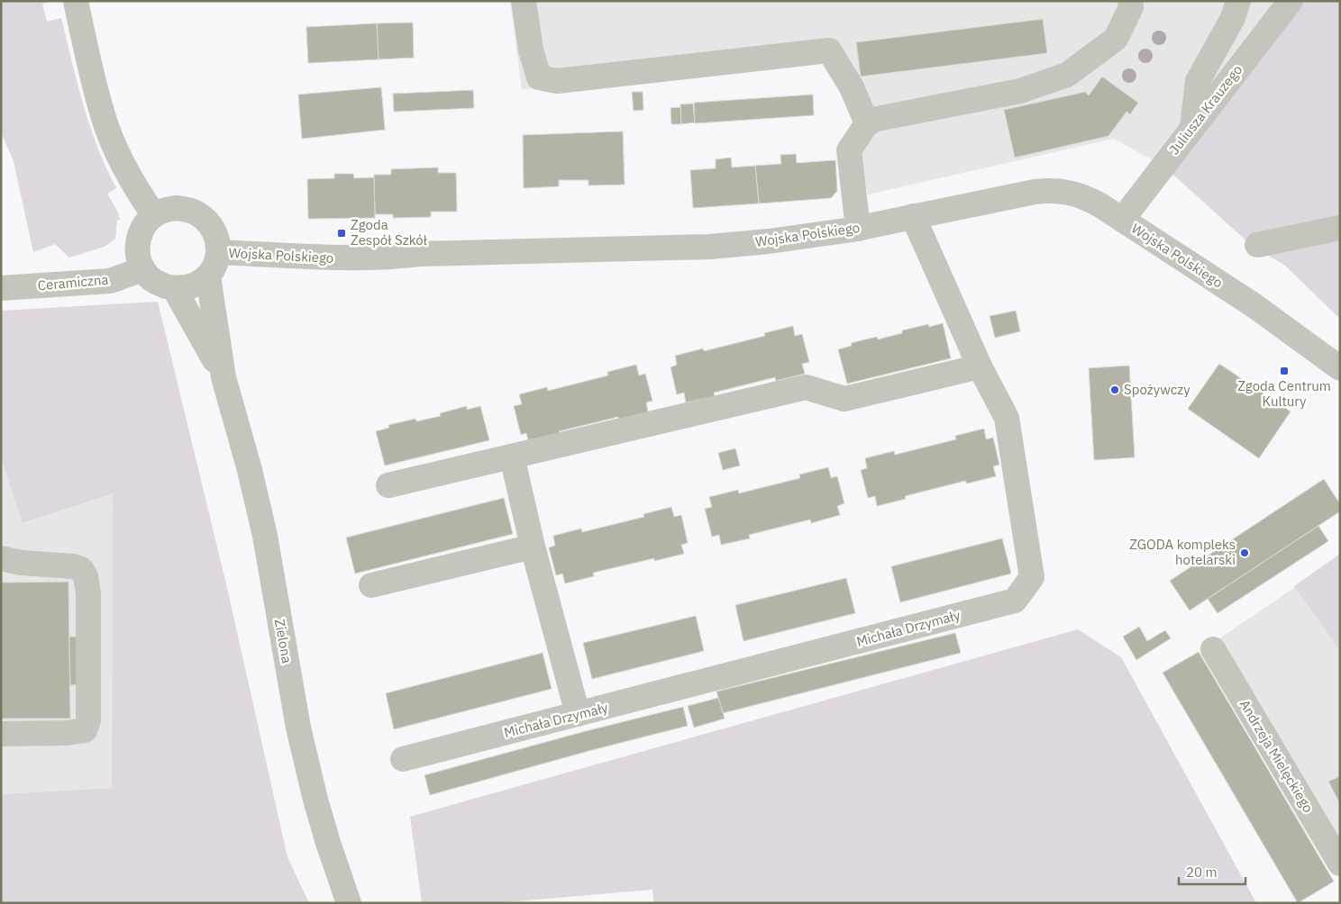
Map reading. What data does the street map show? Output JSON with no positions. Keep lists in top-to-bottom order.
{
  "streets": {
    "street": [
      "Juliusza Krauzego",
      "Wojska Polskiego",
      "Ceramiczna",
      "Michała Drzymały",
      "Zielona",
      "Andrzeja Mielęckiego"
    ]
  },
  "crossings": [
    ["Juliusza Krauzego", "Wojska Polskiego"],
    ["Wojska Polskiego", "Ceramiczna"],
    ["Wojska Polskiego", "Michała Drzymały"],
    ["Wojska Polskiego", "Zielona"],
    ["Ceramiczna", "Zielona"]
  ],
  "places": {
    "transit": ["Zgoda Zespół Szkół", "Zgoda Centrum Kultury"],
    "other": ["Spożywczy", "ZGODA kompleks hotelarski"]
  },
  "scale_bar": "20 m"
}
